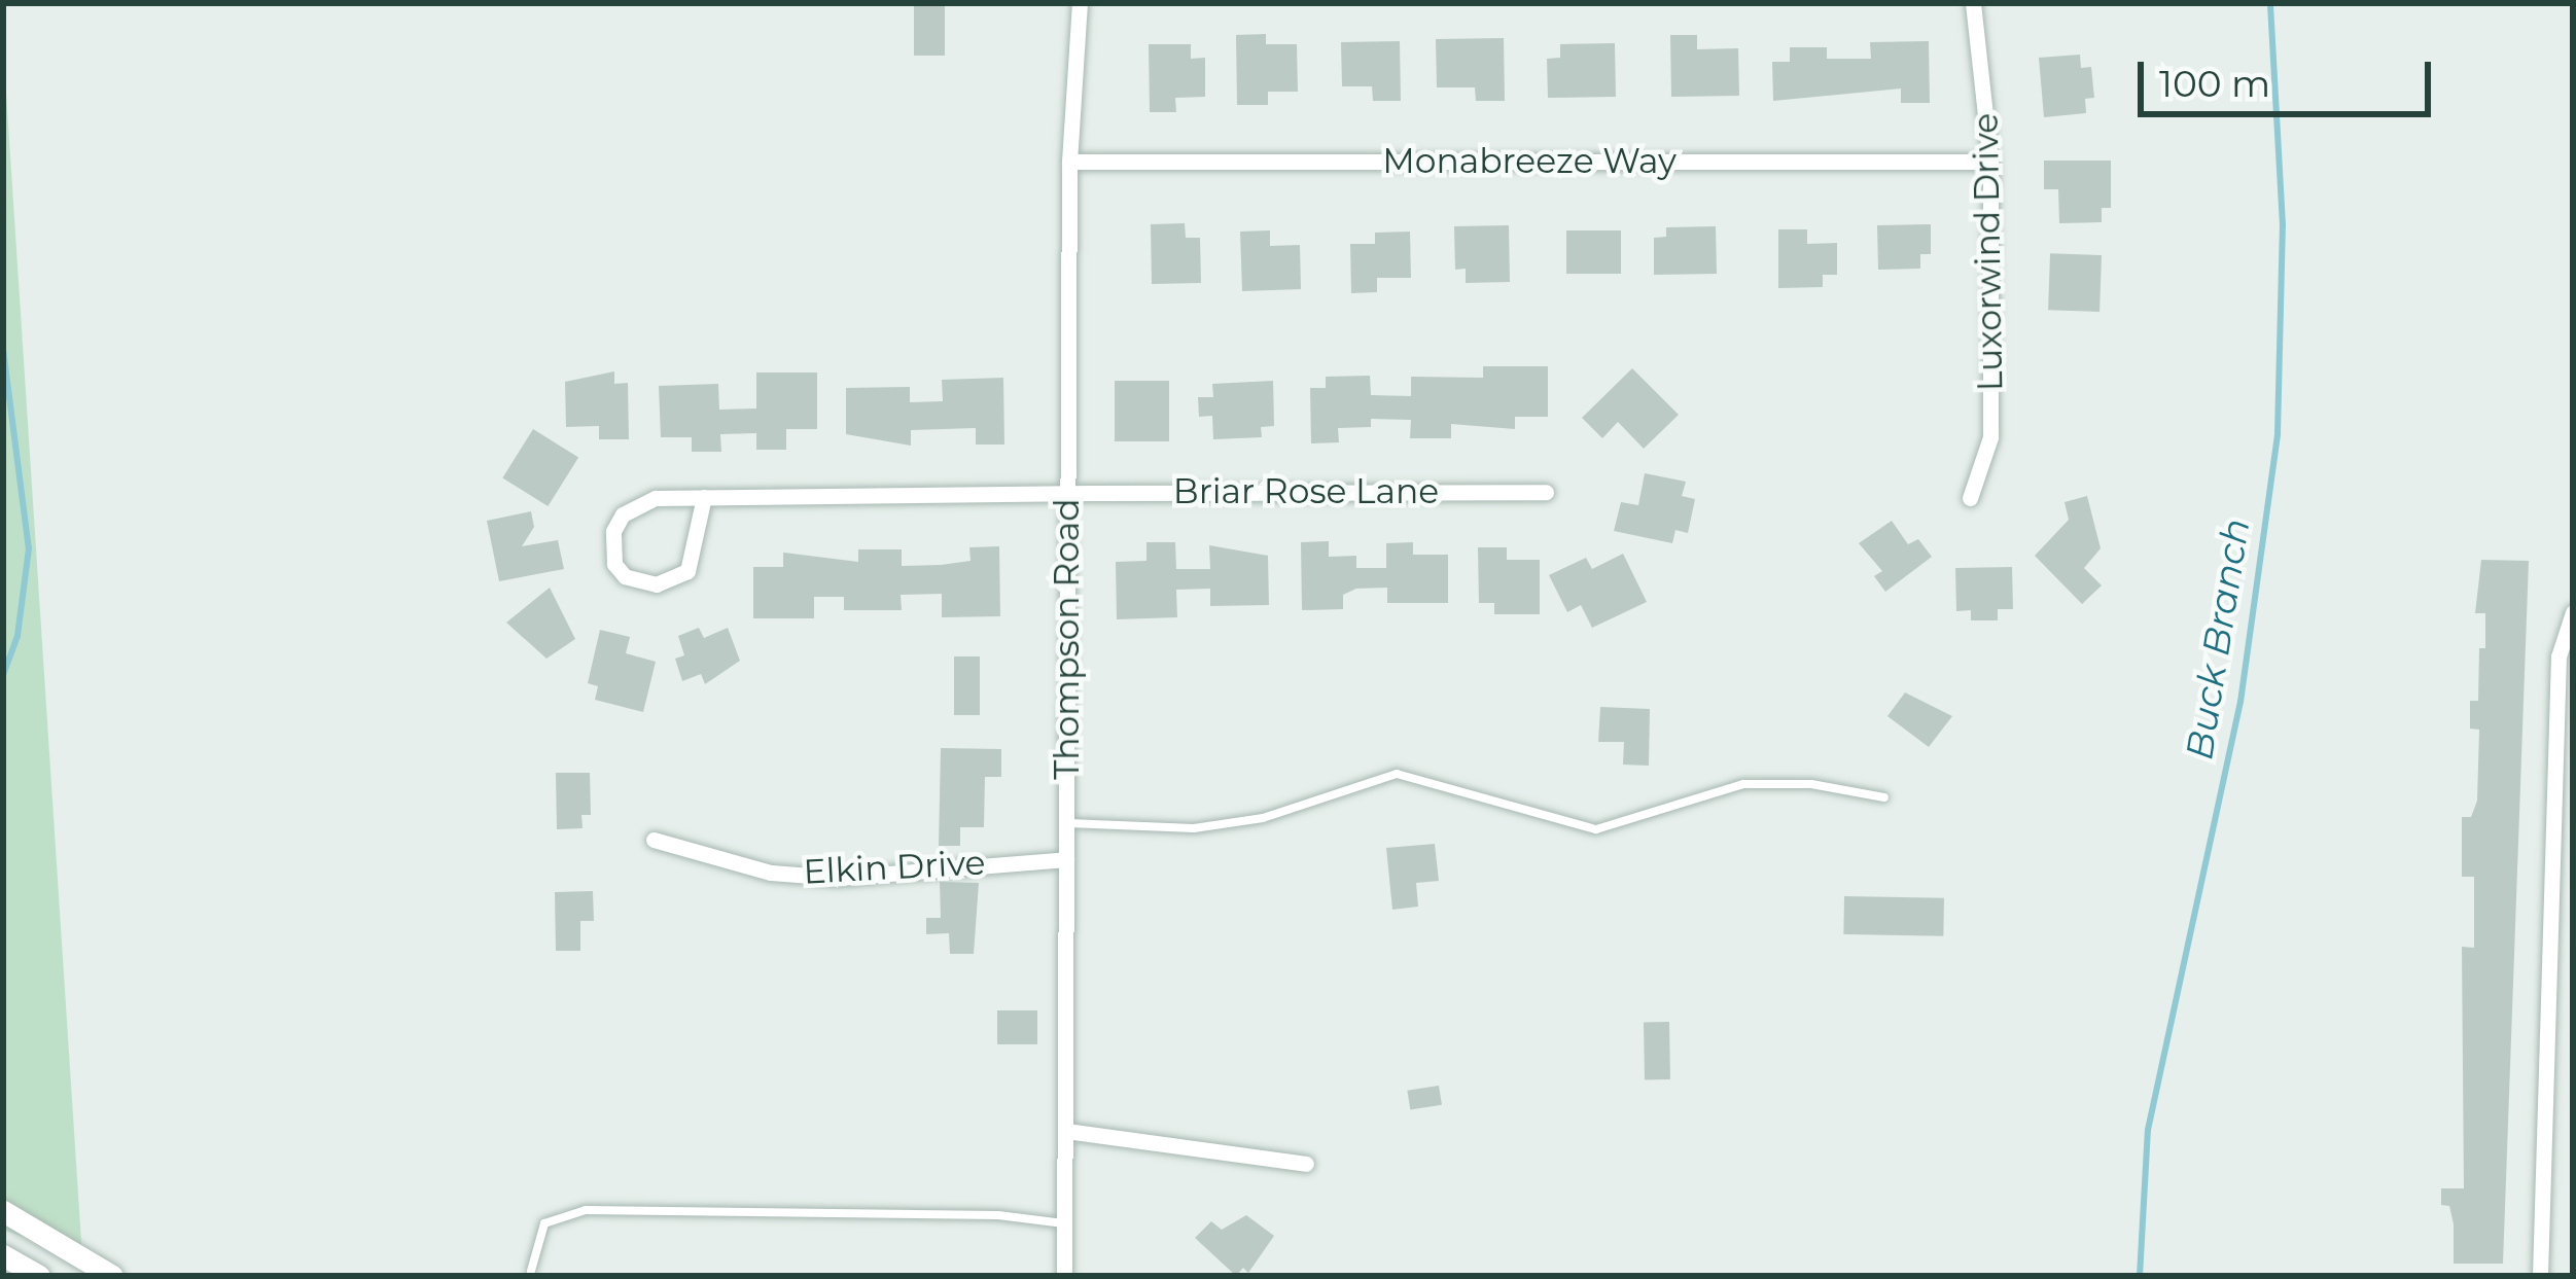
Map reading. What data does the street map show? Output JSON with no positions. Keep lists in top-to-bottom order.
{
  "streets": {
    "street": [
      "Monabreeze Way",
      "Luxorwind Drive",
      "Briar Rose Lane",
      "Thompson Road",
      "Elkin Drive"
    ]
  },
  "crossings": [
    ["Monabreeze Way", "Luxorwind Drive"],
    ["Monabreeze Way", "Thompson Road"],
    ["Briar Rose Lane", "Thompson Road"],
    ["Thompson Road", "Elkin Drive"]
  ],
  "water": ["Buck Branch"],
  "scale_bar": "100 m"
}
